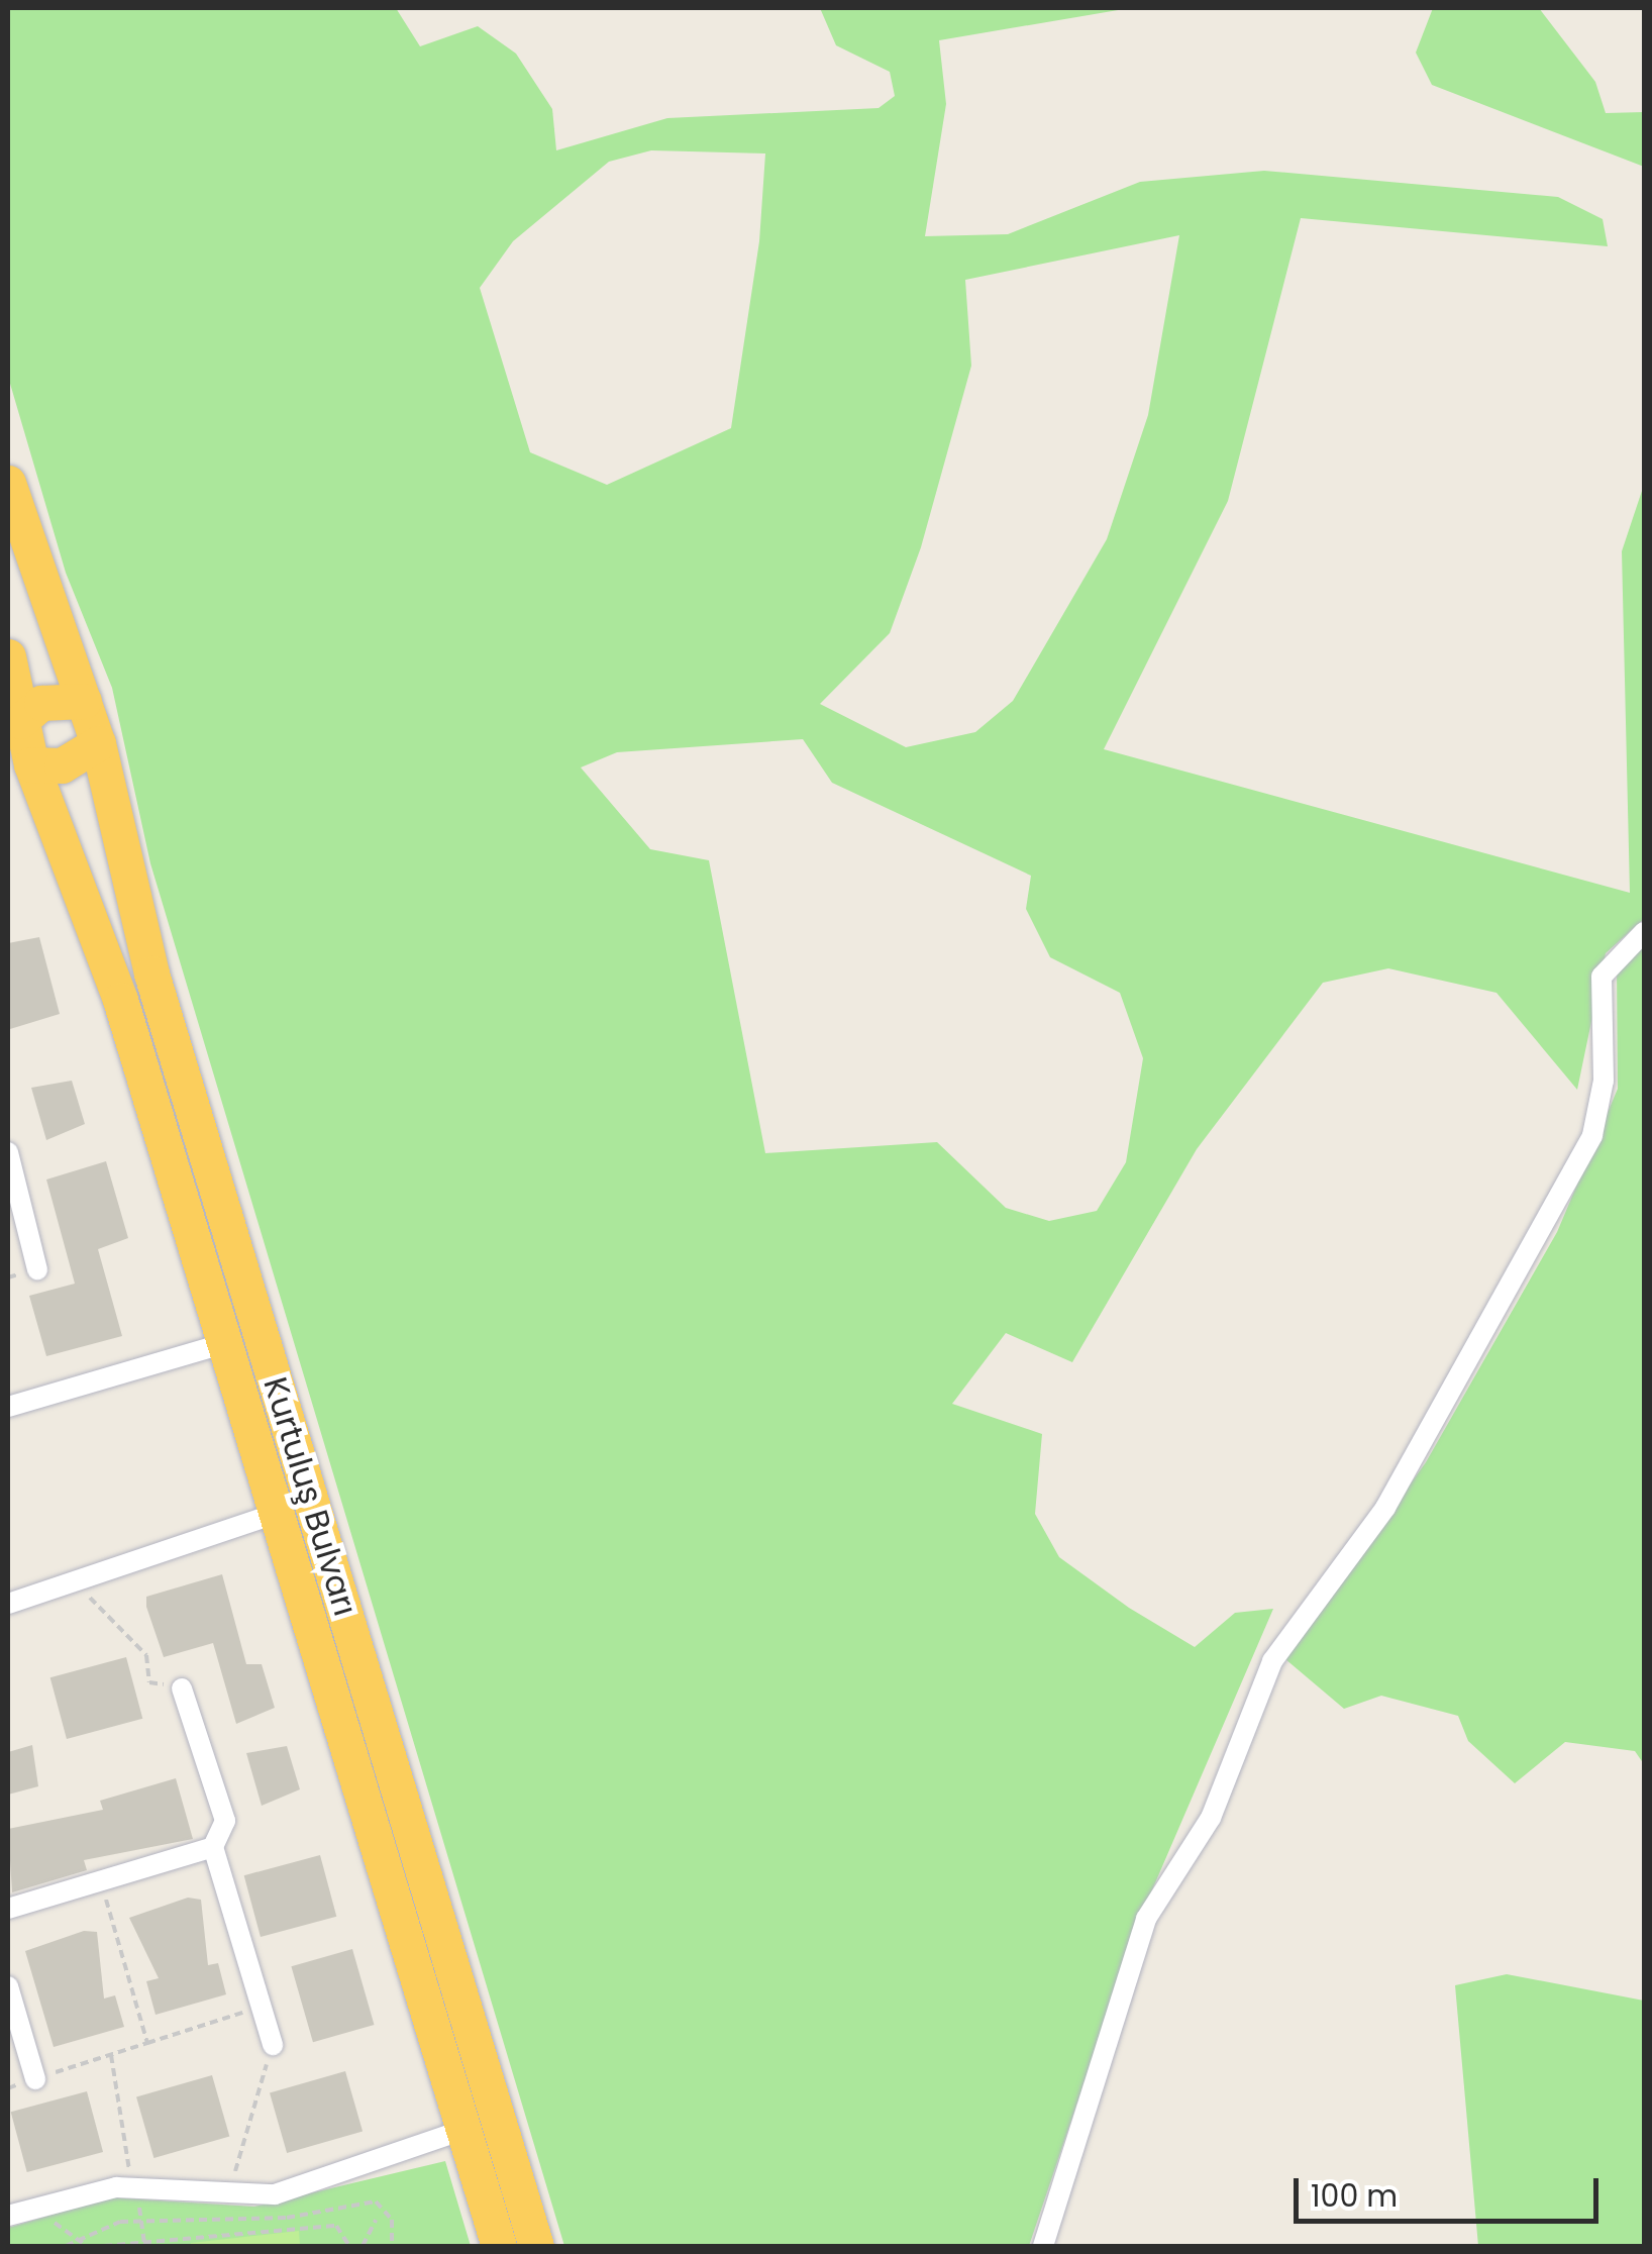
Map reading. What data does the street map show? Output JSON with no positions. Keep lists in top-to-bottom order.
{
  "streets": {
    "highway": ["Kurtuluş Bulvarı"]
  },
  "scale_bar": "100 m"
}
